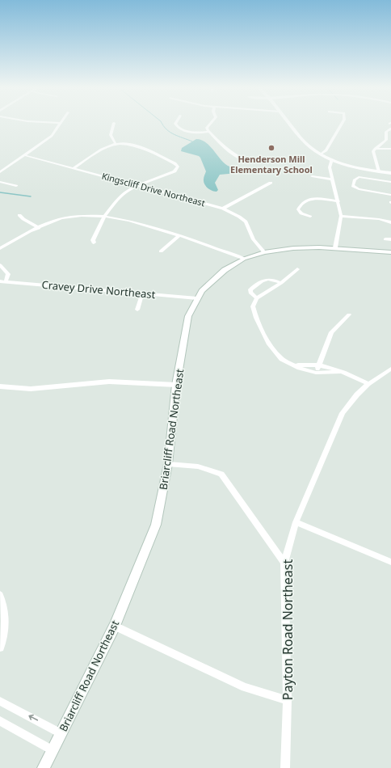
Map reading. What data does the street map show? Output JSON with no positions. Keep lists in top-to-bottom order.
{
  "streets": {
    "main road": ["Briarcliff Road Northeast"],
    "street": ["Kingscliff Drive Northeast", "Cravey Drive Northeast", "Payton Road Northeast"]
  },
  "crossings": [
    ["Kingscliff Drive Northeast", "Briarcliff Road Northeast"],
    ["Cravey Drive Northeast", "Briarcliff Road Northeast"]
  ],
  "places": ["Henderson Mill Elementary School"]
}
